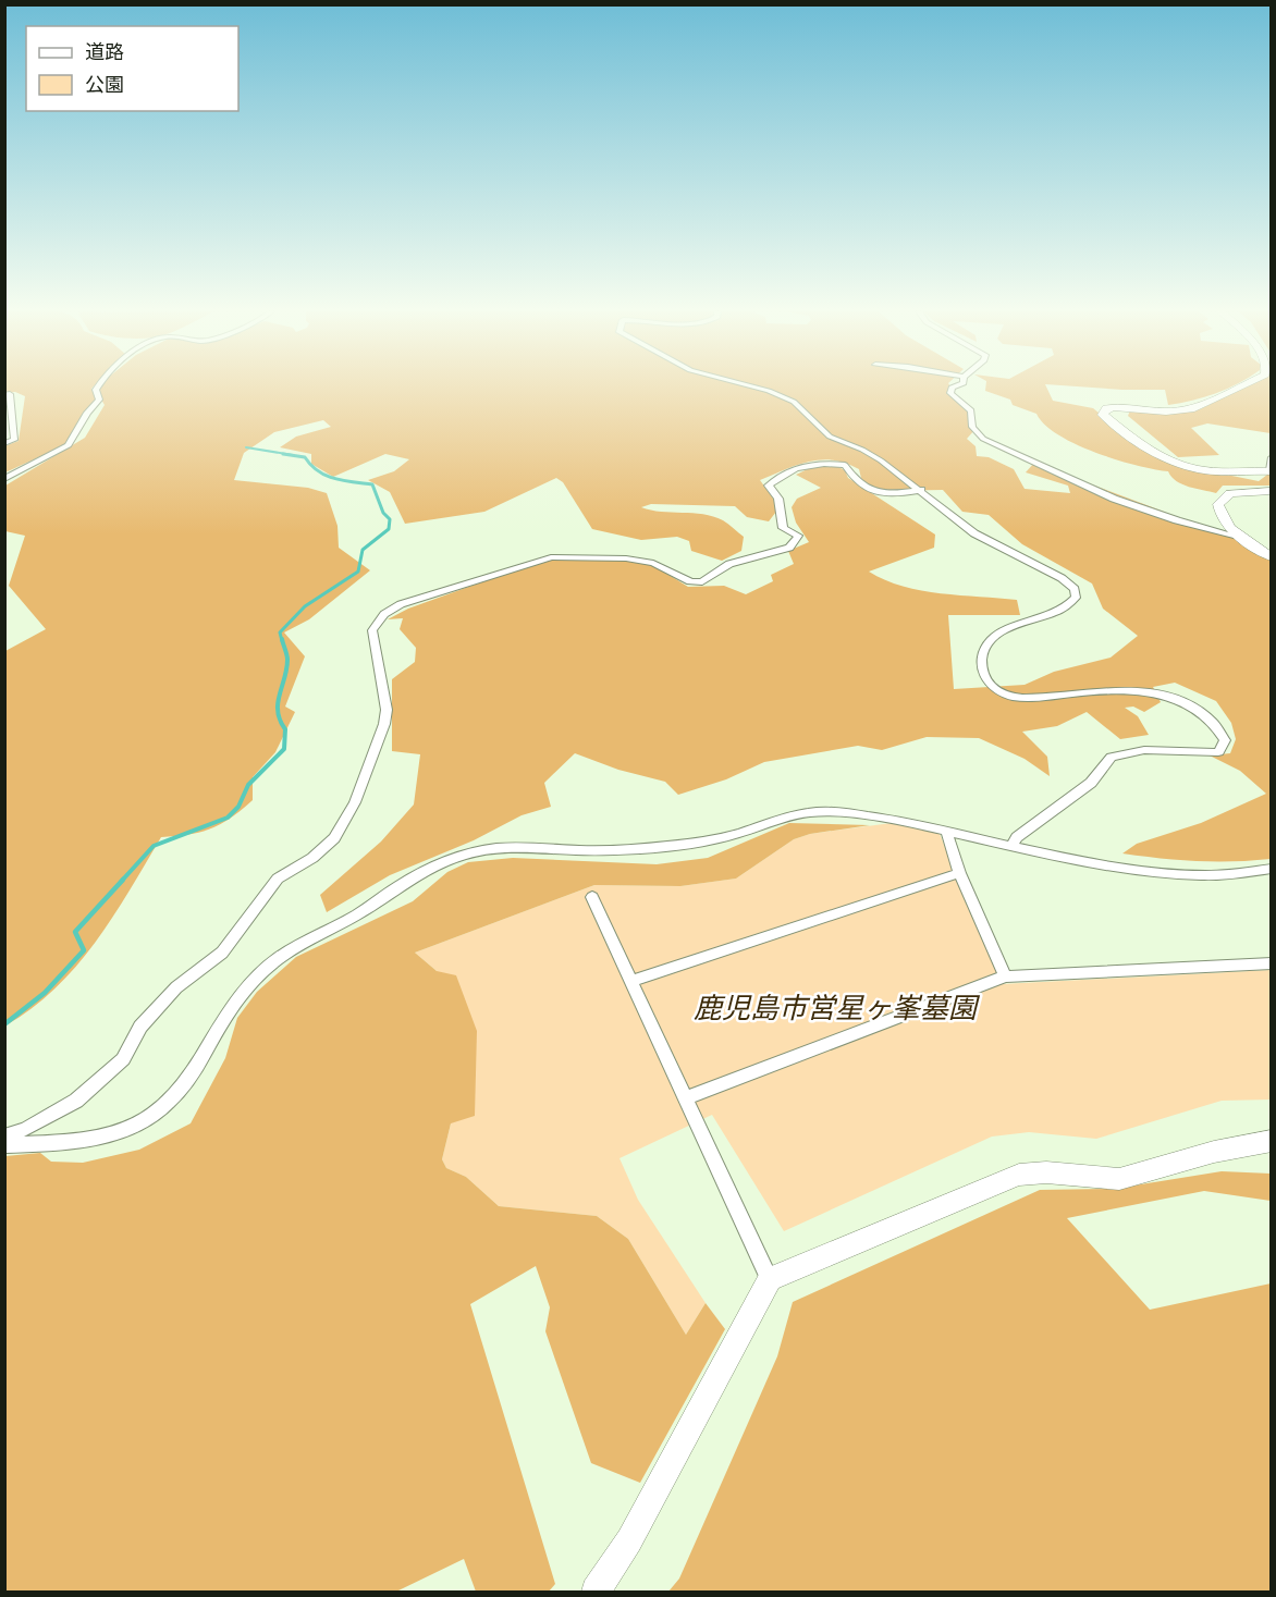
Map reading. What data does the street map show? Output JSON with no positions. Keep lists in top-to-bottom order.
{
  "parks": ["鹿児島市営星ヶ峯墓園"],
  "legend": ["道路", "公園"]
}
